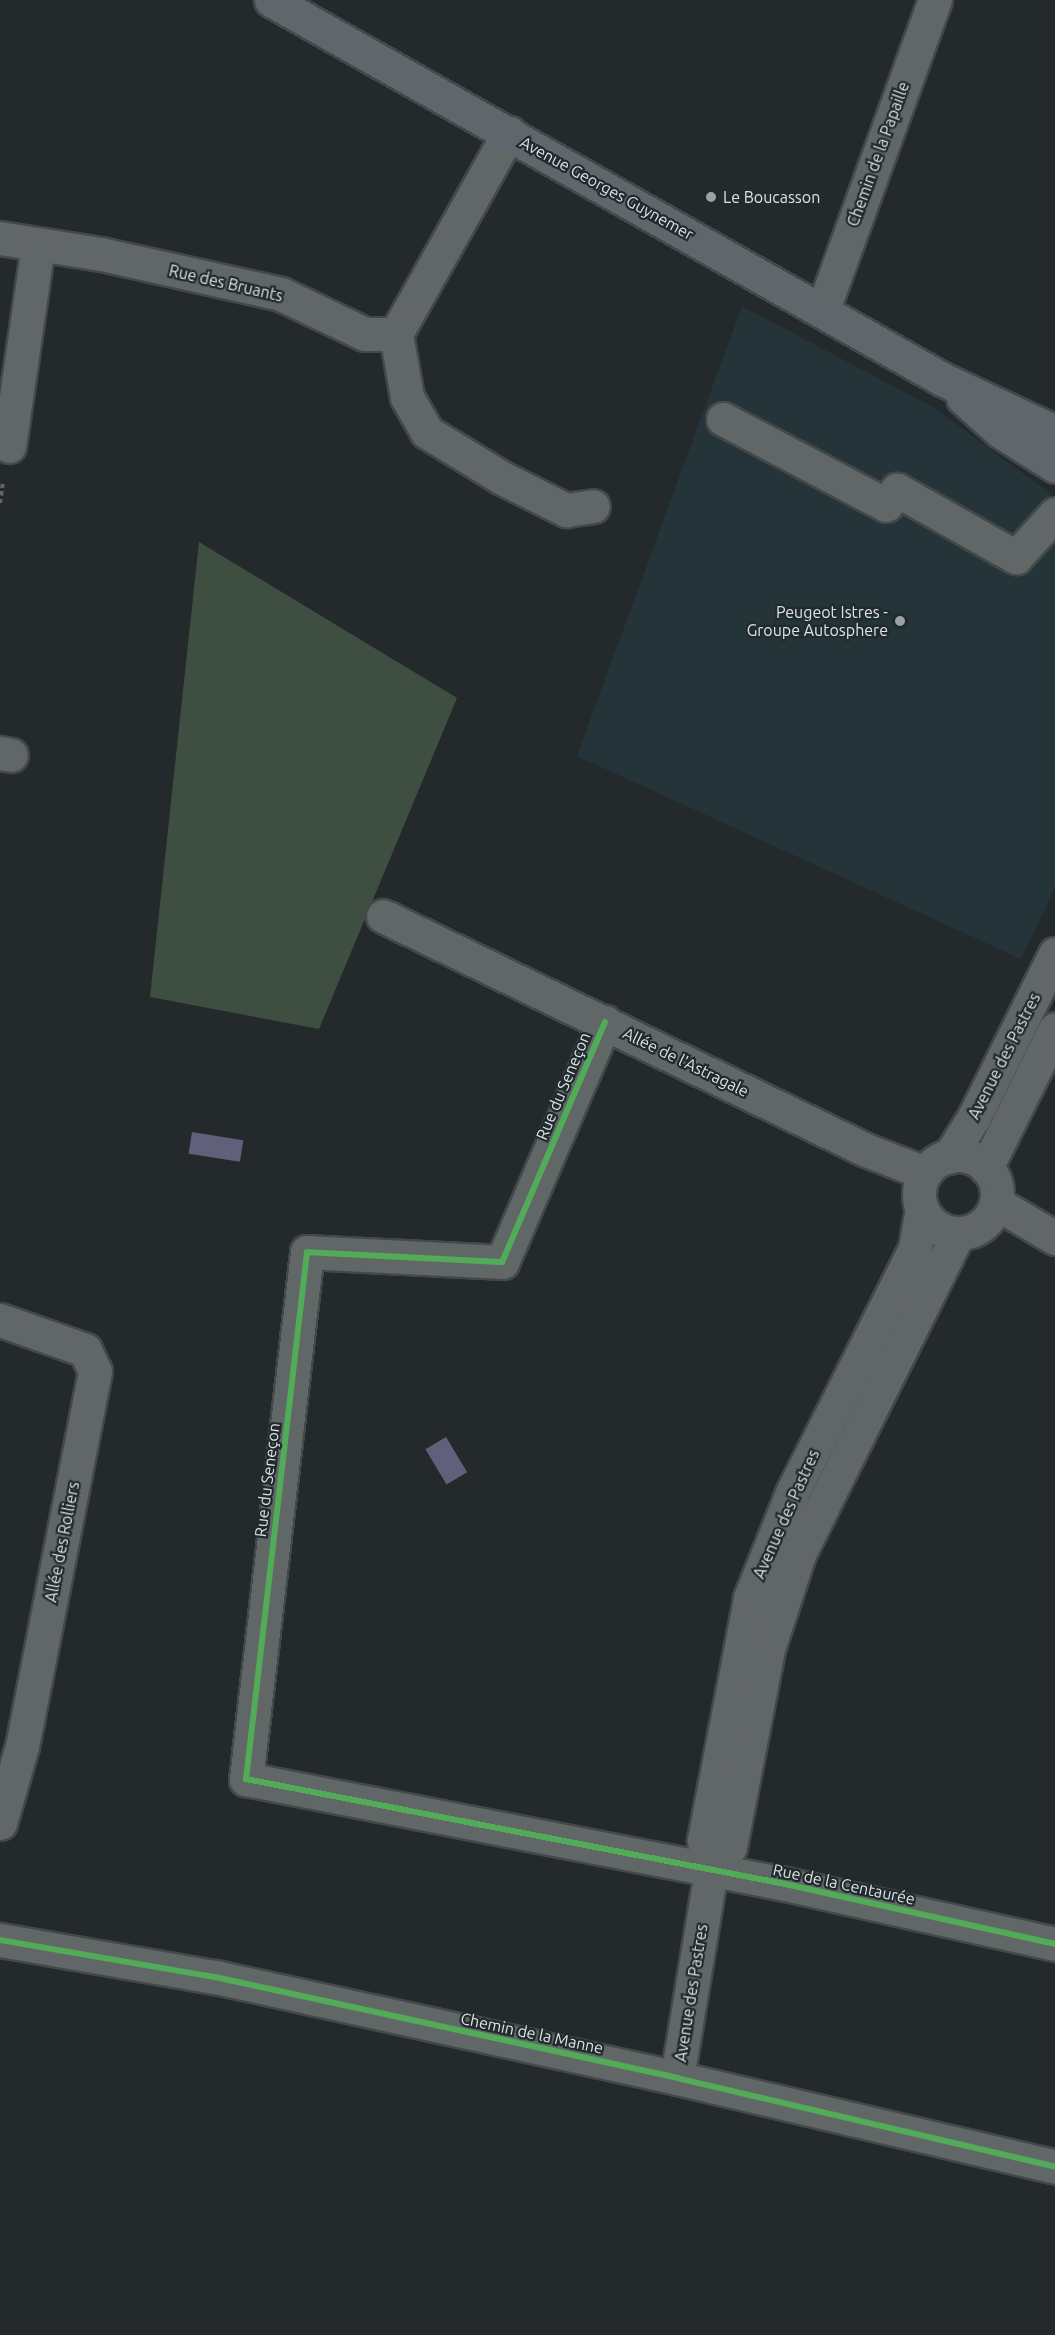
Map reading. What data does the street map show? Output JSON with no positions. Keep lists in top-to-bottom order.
{
  "streets": {
    "main road": ["Avenue Georges Guynemer"],
    "street": [
      "Chemin de la Papaille",
      "Rue des Bruants",
      "Avenue des Pastres",
      "Allée de l'Astragale",
      "Rue du Seneçon",
      "Allée des Rolliers",
      "Rue de la Centaurée",
      "Chemin de la Manne"
    ]
  },
  "crossings": [
    ["Chemin de la Papaille", "Avenue Georges Guynemer"],
    ["Avenue des Pastres", "Allée de l'Astragale"],
    ["Avenue des Pastres", "Rue de la Centaurée"],
    ["Avenue des Pastres", "Chemin de la Manne"],
    ["Allée de l'Astragale", "Rue du Seneçon"],
    ["Rue du Seneçon", "Rue de la Centaurée"]
  ],
  "places": ["Le Boucasson", "Peugeot Istres - Groupe Autosphere"]
}
